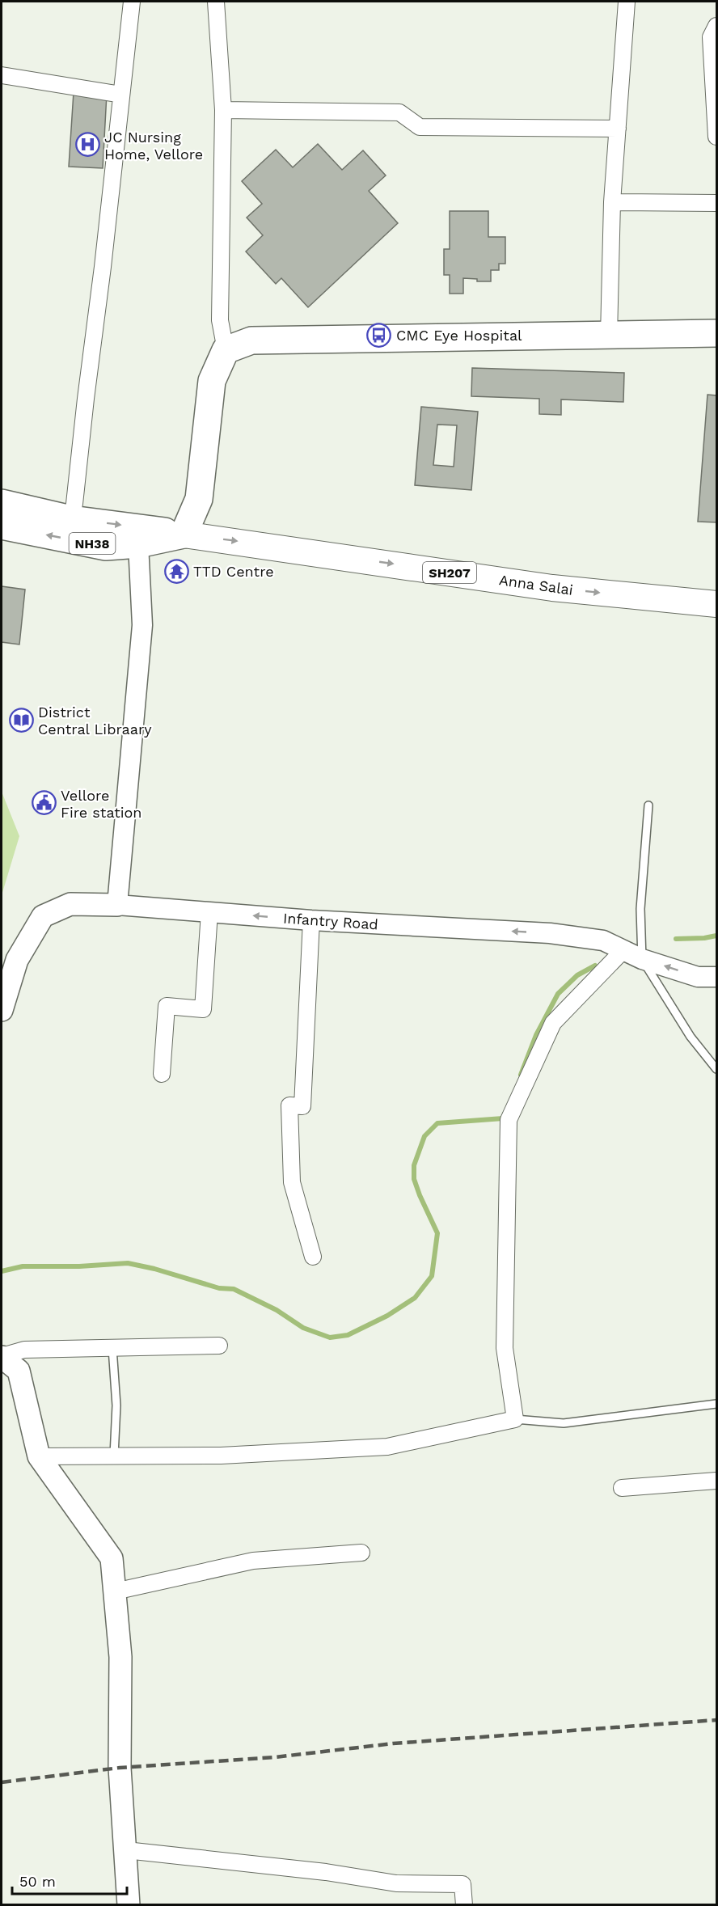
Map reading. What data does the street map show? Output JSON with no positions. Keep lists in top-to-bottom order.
{
  "streets": {
    "highway": ["NH38", "Anna Salai"],
    "main road": ["SH207", "Infantry Road"]
  },
  "one_way": ["Infantry Road"],
  "places": {
    "hospital": ["JC Nursing Home, Vellore"],
    "bus stop": ["CMC Eye Hospital"],
    "temple": ["TTD Centre"],
    "library": ["District Central Libraary"],
    "public building": ["Vellore Fire station"]
  },
  "scale_bar": "50 m"
}
